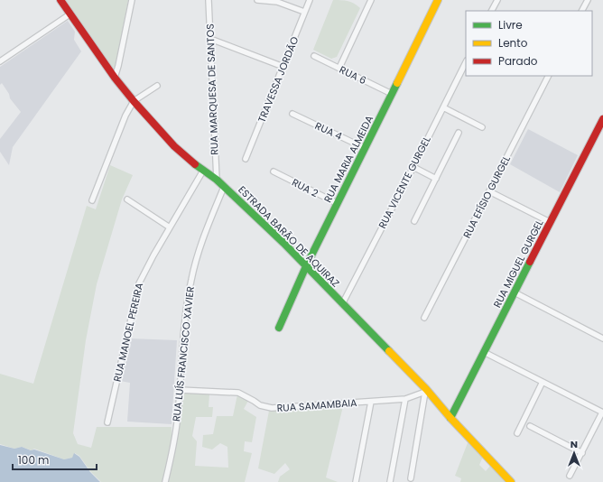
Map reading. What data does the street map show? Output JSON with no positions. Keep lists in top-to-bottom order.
{
  "streets": {
    "street": [
      "RUA 6",
      "TRAVESSA JORDÃO",
      "RUA MARQUESA DE SANTOS",
      "RUA 4",
      "RUA MARIA ALMEIDA",
      "RUA VICENTE GURGEL",
      "RUA 2",
      "RUA EFÍSIO GURGEL",
      "ESTRADA BARÃO DE AQUIRAZ",
      "RUA MIGUEL GURGEL",
      "RUA MANOEL PEREIRA",
      "RUA LUÍS FRANCISCO XAVIER",
      "RUA SAMAMBAIA"
    ]
  },
  "crossings": [
    ["RUA 6", "RUA MARIA ALMEIDA"],
    ["RUA MARQUESA DE SANTOS", "ESTRADA BARÃO DE AQUIRAZ"],
    ["RUA 4", "RUA MARIA ALMEIDA"],
    ["RUA MARIA ALMEIDA", "RUA 2"],
    ["RUA MARIA ALMEIDA", "ESTRADA BARÃO DE AQUIRAZ"],
    ["RUA VICENTE GURGEL", "ESTRADA BARÃO DE AQUIRAZ"],
    ["ESTRADA BARÃO DE AQUIRAZ", "RUA MIGUEL GURGEL"],
    ["ESTRADA BARÃO DE AQUIRAZ", "RUA MANOEL PEREIRA"],
    ["ESTRADA BARÃO DE AQUIRAZ", "RUA LUÍS FRANCISCO XAVIER"],
    ["ESTRADA BARÃO DE AQUIRAZ", "RUA SAMAMBAIA"],
    ["RUA LUÍS FRANCISCO XAVIER", "RUA SAMAMBAIA"]
  ],
  "legend": ["Livre", "Lento", "Parado"],
  "scale_bar": "100 m",
  "north": "top"
}
